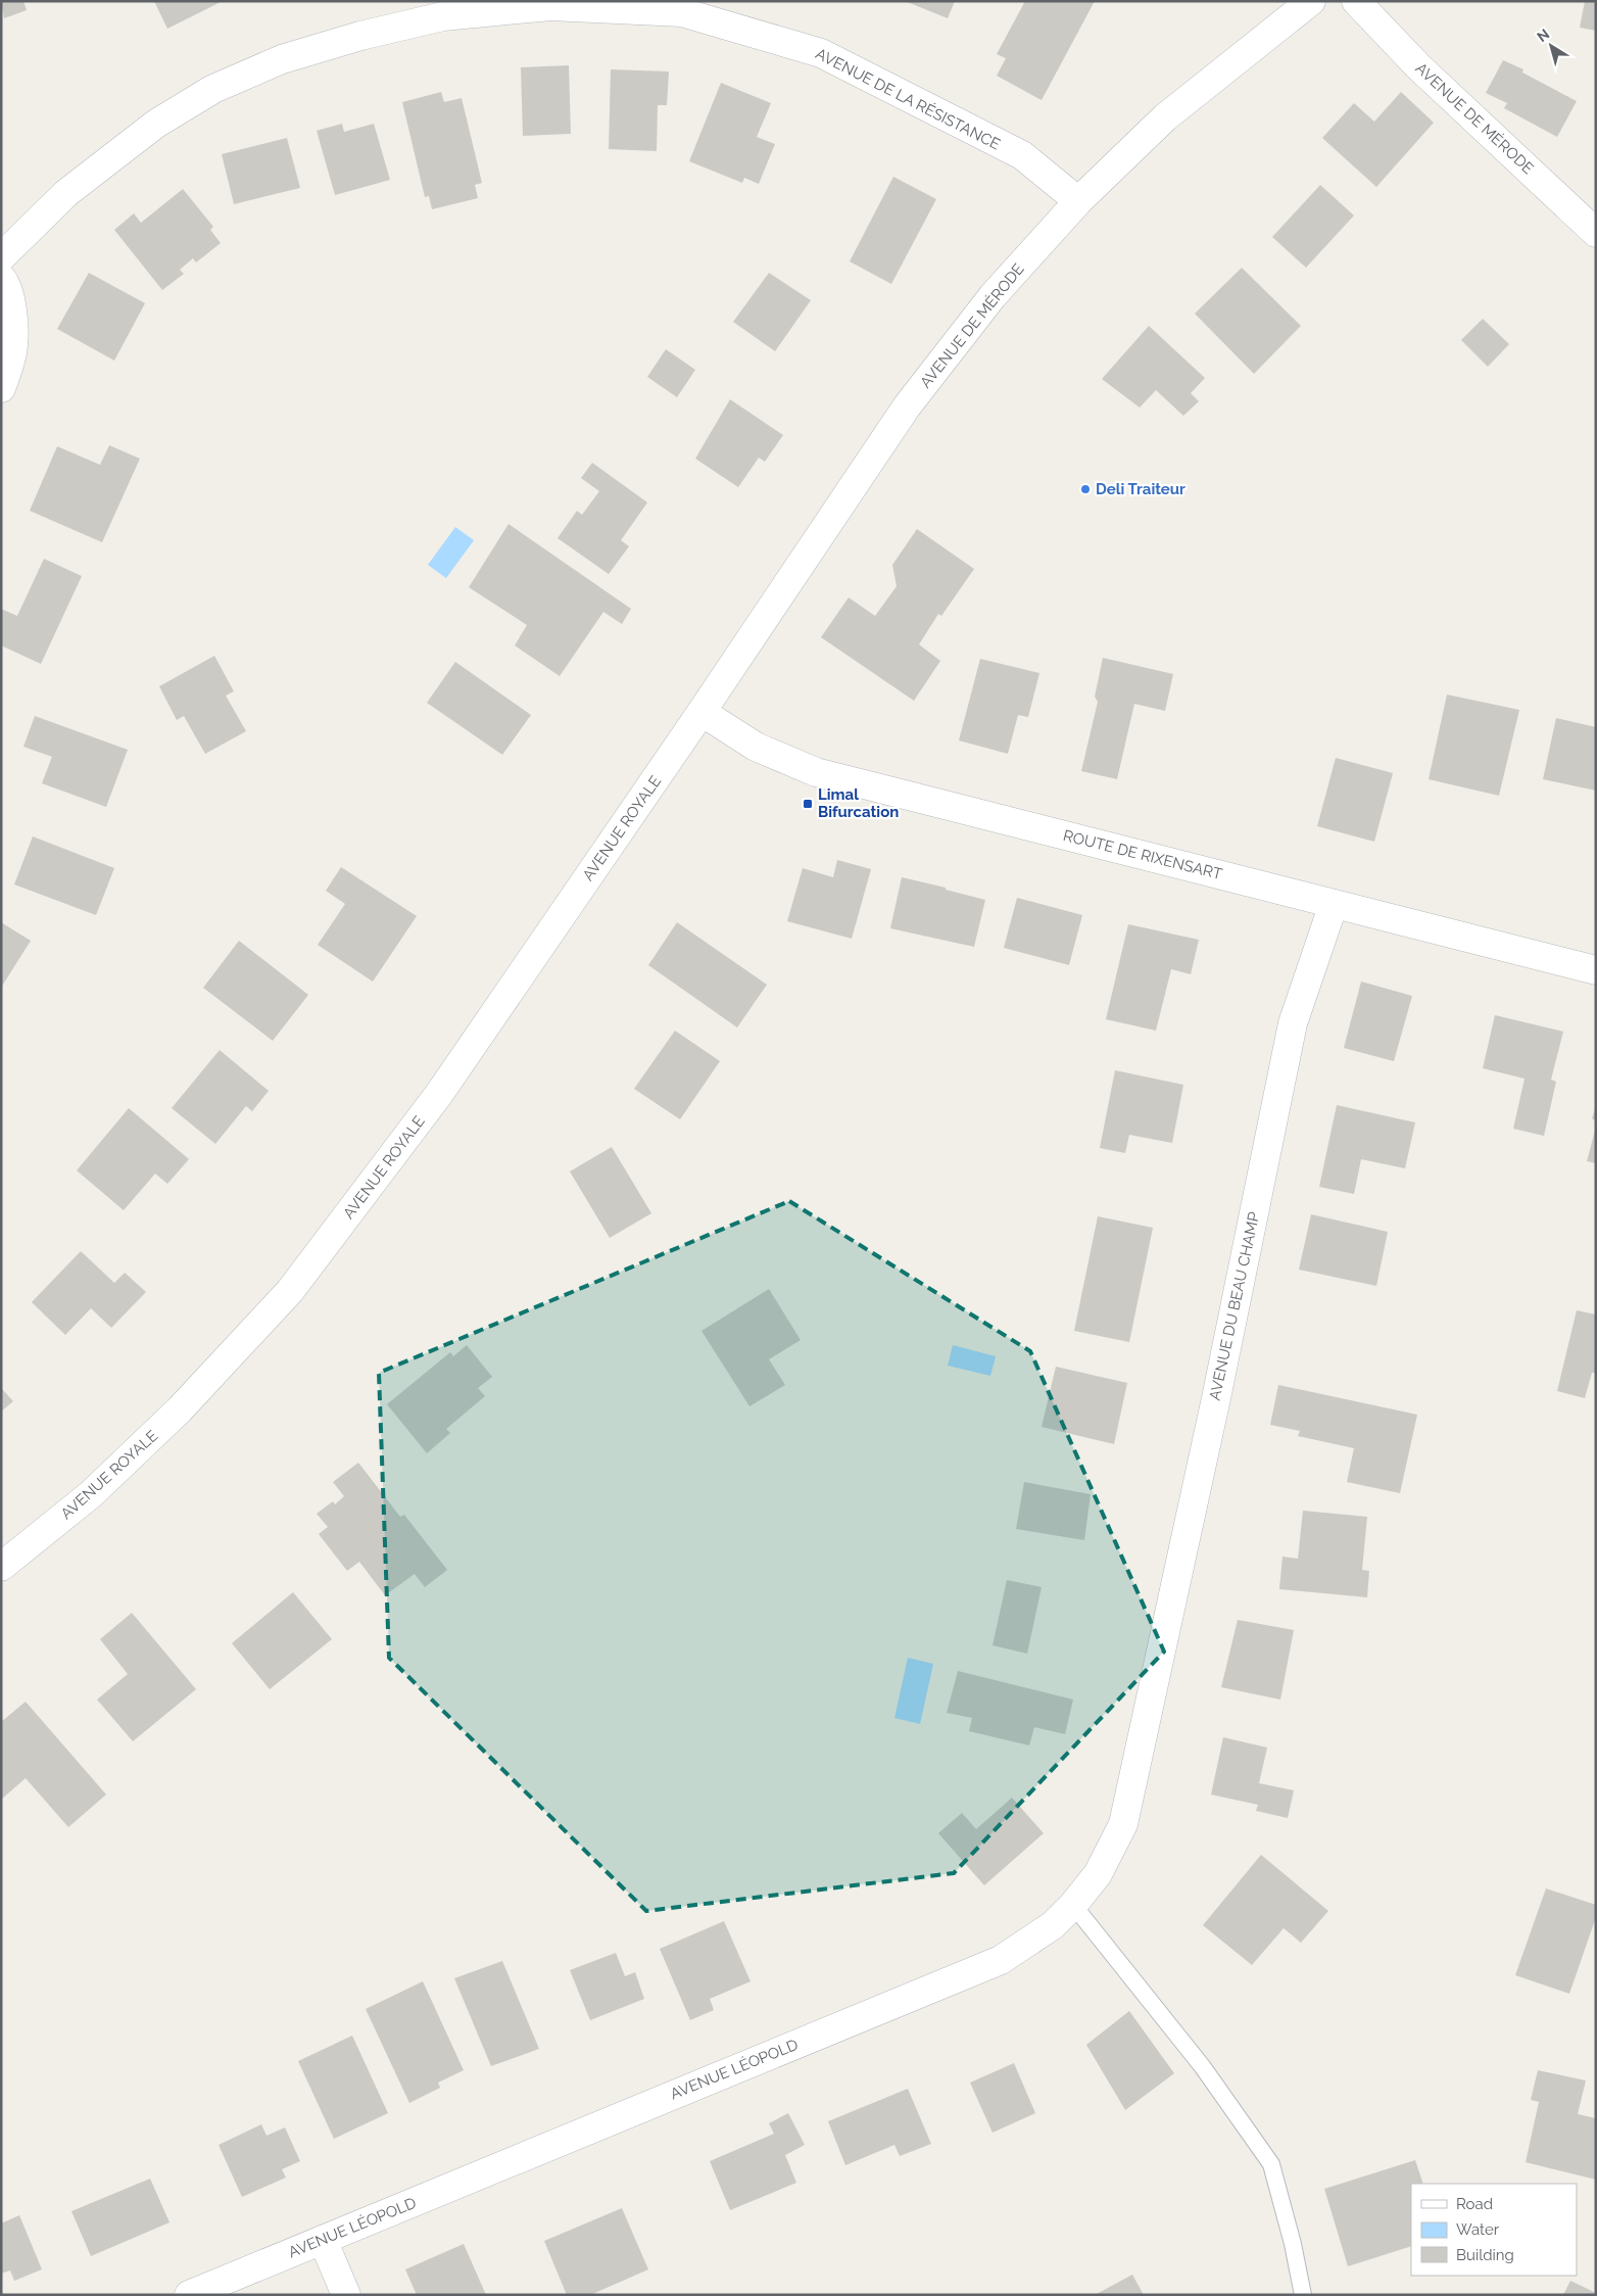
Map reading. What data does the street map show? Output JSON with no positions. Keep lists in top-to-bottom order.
{
  "streets": {
    "street": [
      "AVENUE DE LA RÉSISTANCE",
      "AVENUE DE MÉRODE",
      "AVENUE ROYALE",
      "ROUTE DE RIXENSART",
      "AVENUE DU BEAU CHAMP",
      "AVENUE LÉOPOLD"
    ]
  },
  "crossings": [
    ["AVENUE DE LA RÉSISTANCE", "AVENUE DE MÉRODE"],
    ["AVENUE DE MÉRODE", "AVENUE ROYALE"],
    ["AVENUE DE MÉRODE", "ROUTE DE RIXENSART"],
    ["AVENUE ROYALE", "ROUTE DE RIXENSART"],
    ["ROUTE DE RIXENSART", "AVENUE DU BEAU CHAMP"],
    ["AVENUE DU BEAU CHAMP", "AVENUE LÉOPOLD"]
  ],
  "places": {
    "other": ["Deli Traiteur"],
    "transit": ["Limal Bifurcation"]
  },
  "legend": ["Road", "Water", "Building"],
  "north": "top left"
}
